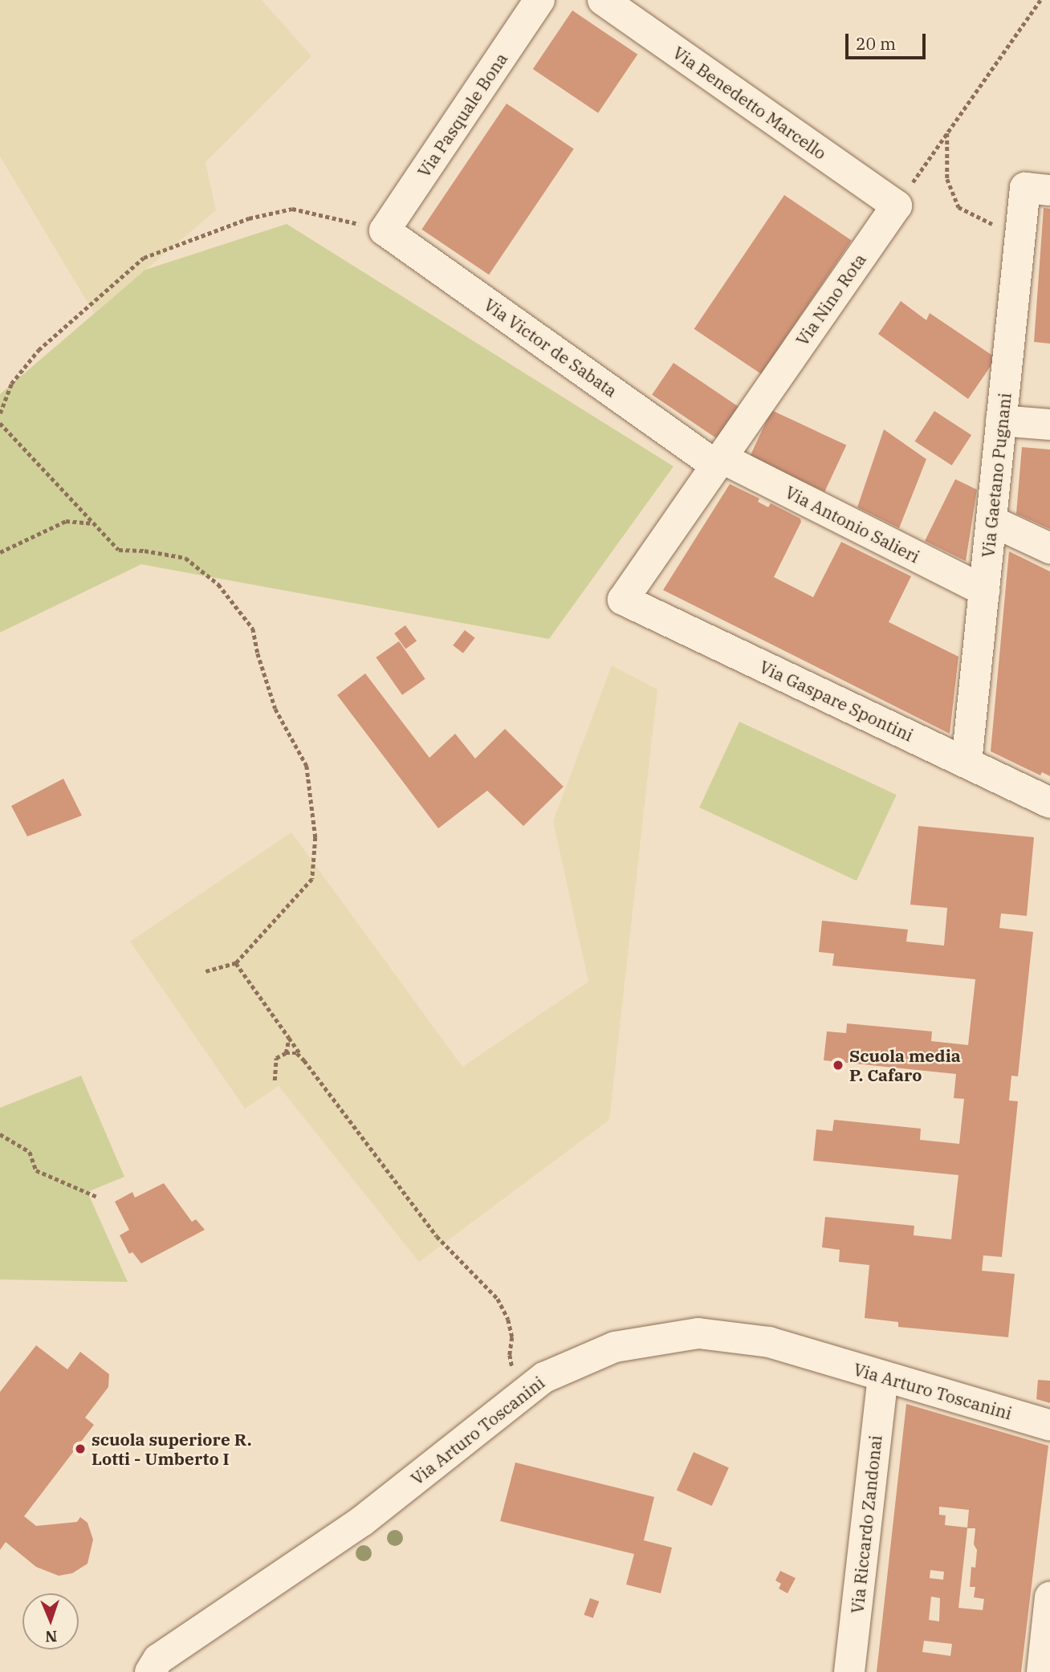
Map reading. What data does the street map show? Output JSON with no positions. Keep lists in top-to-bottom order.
{
  "streets": {
    "street": [
      "Via Benedetto Marcello",
      "Via Pasquale Bona",
      "Via Nino Rota",
      "Via Victor de Sabata",
      "Via Gaetano Pugnani",
      "Via Antonio Salieri",
      "Via Gaspare Spontini",
      "Via Arturo Toscanini",
      "Via Riccardo Zandonai"
    ]
  },
  "crossings": [
    ["Via Benedetto Marcello", "Via Nino Rota"],
    ["Via Pasquale Bona", "Via Victor de Sabata"],
    ["Via Nino Rota", "Via Victor de Sabata"],
    ["Via Nino Rota", "Via Antonio Salieri"],
    ["Via Nino Rota", "Via Gaspare Spontini"],
    ["Via Victor de Sabata", "Via Antonio Salieri"],
    ["Via Gaetano Pugnani", "Via Antonio Salieri"],
    ["Via Gaetano Pugnani", "Via Gaspare Spontini"],
    ["Via Arturo Toscanini", "Via Riccardo Zandonai"]
  ],
  "places": ["Scuola media P. Cafaro", "scuola superiore R. Lotti - Umberto I"],
  "scale_bar": "20 m",
  "north": "bottom"
}
